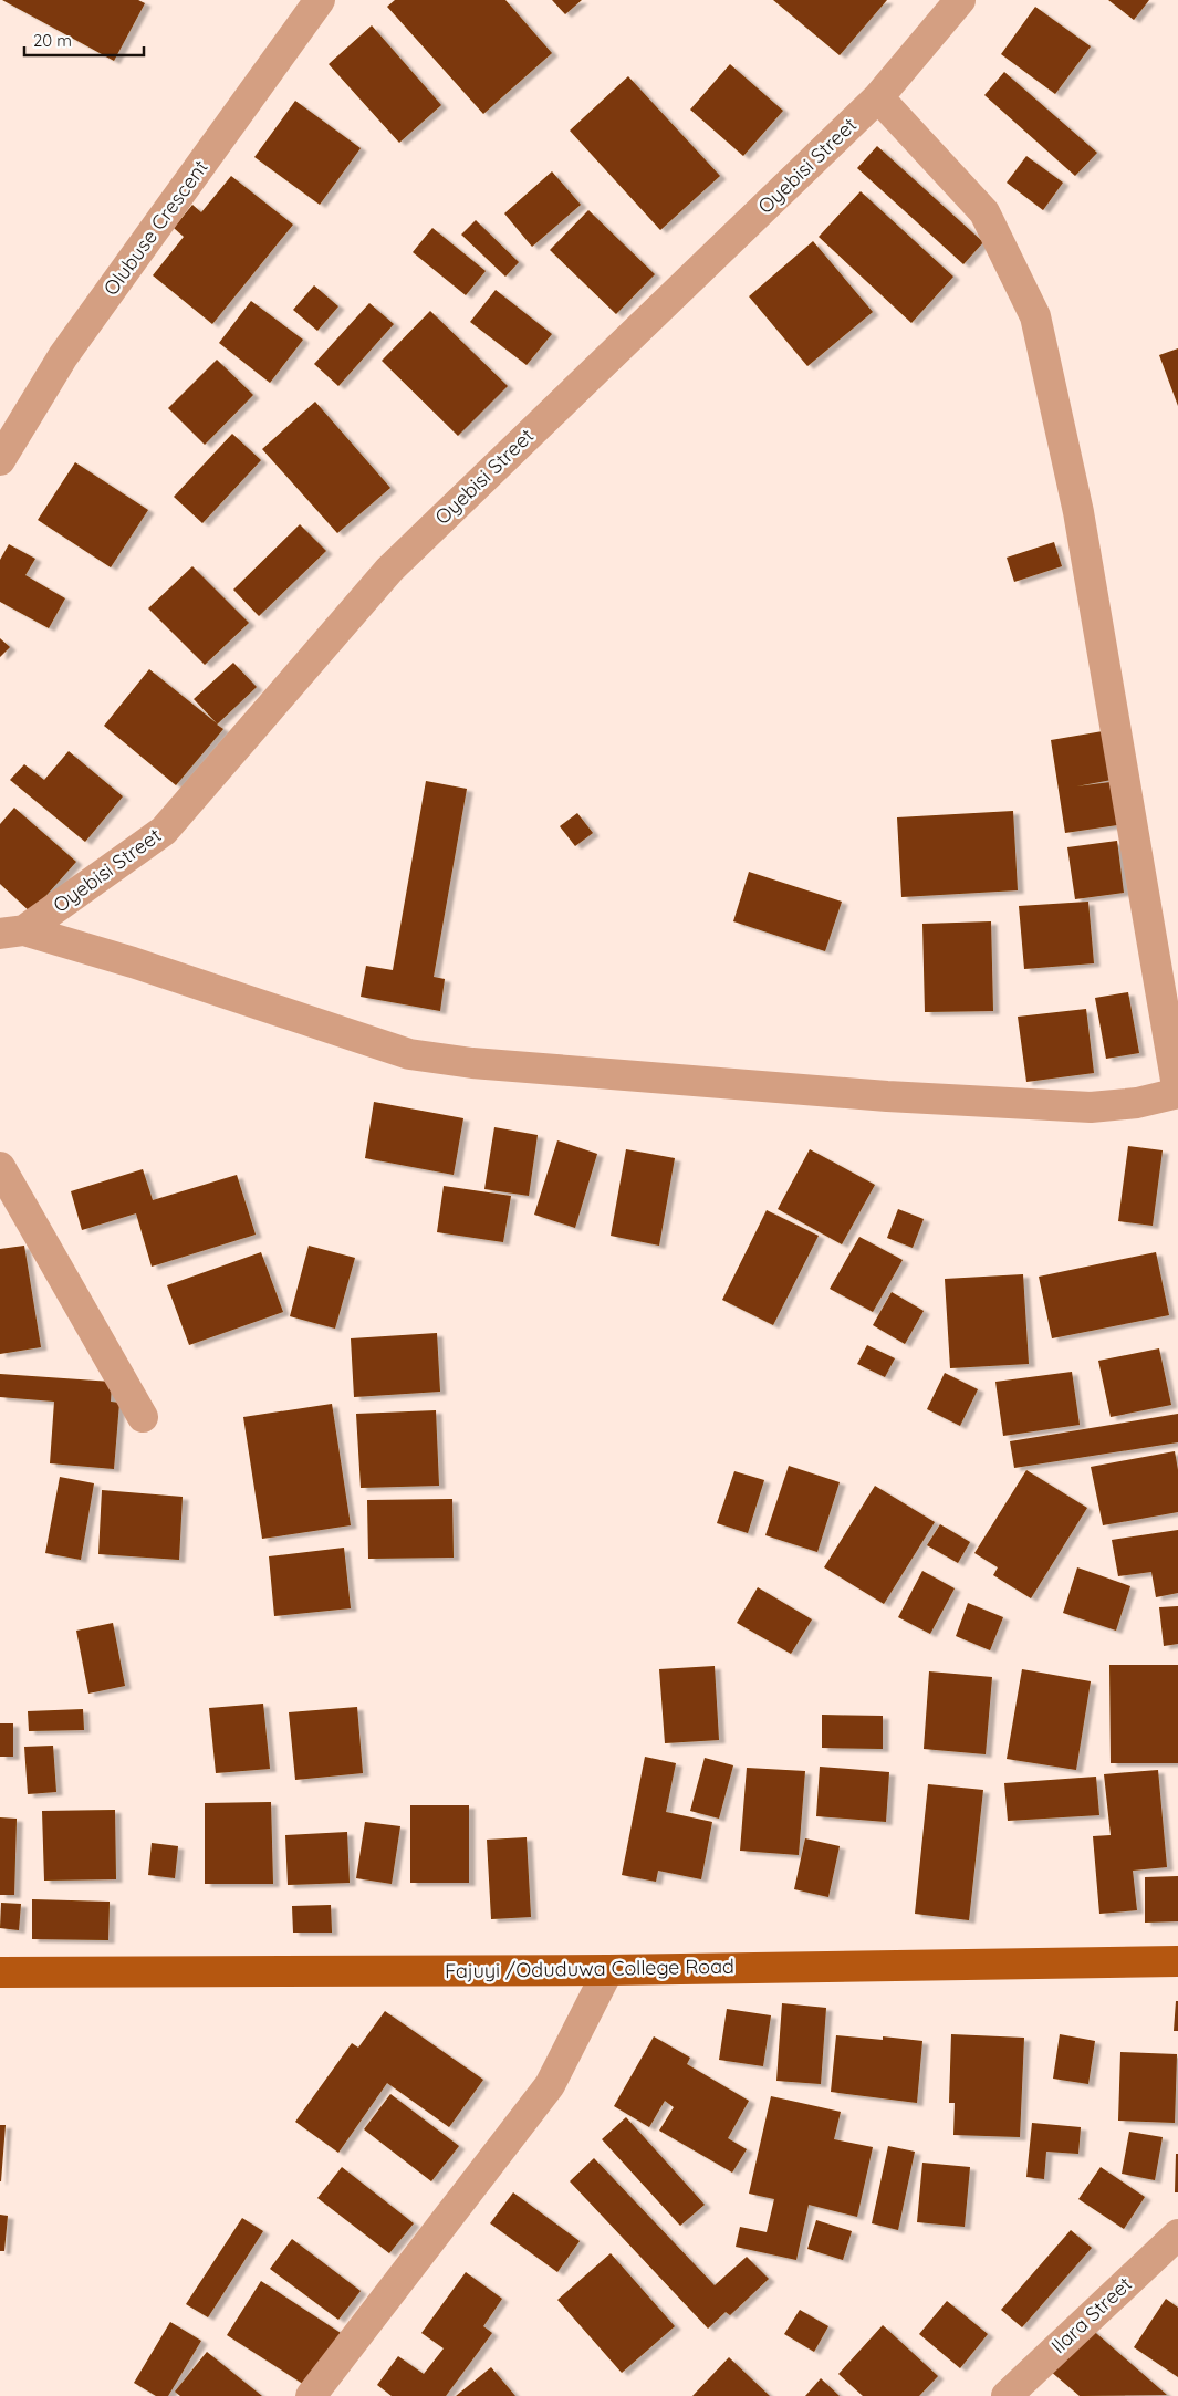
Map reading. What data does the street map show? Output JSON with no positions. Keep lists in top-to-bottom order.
{
  "streets": {
    "main road": ["Fajuyi /Oduduwa College Road"],
    "street": ["Oyebisi Street", "Olubuse Crescent", "Ilara Street"]
  },
  "scale_bar": "20 m"
}
